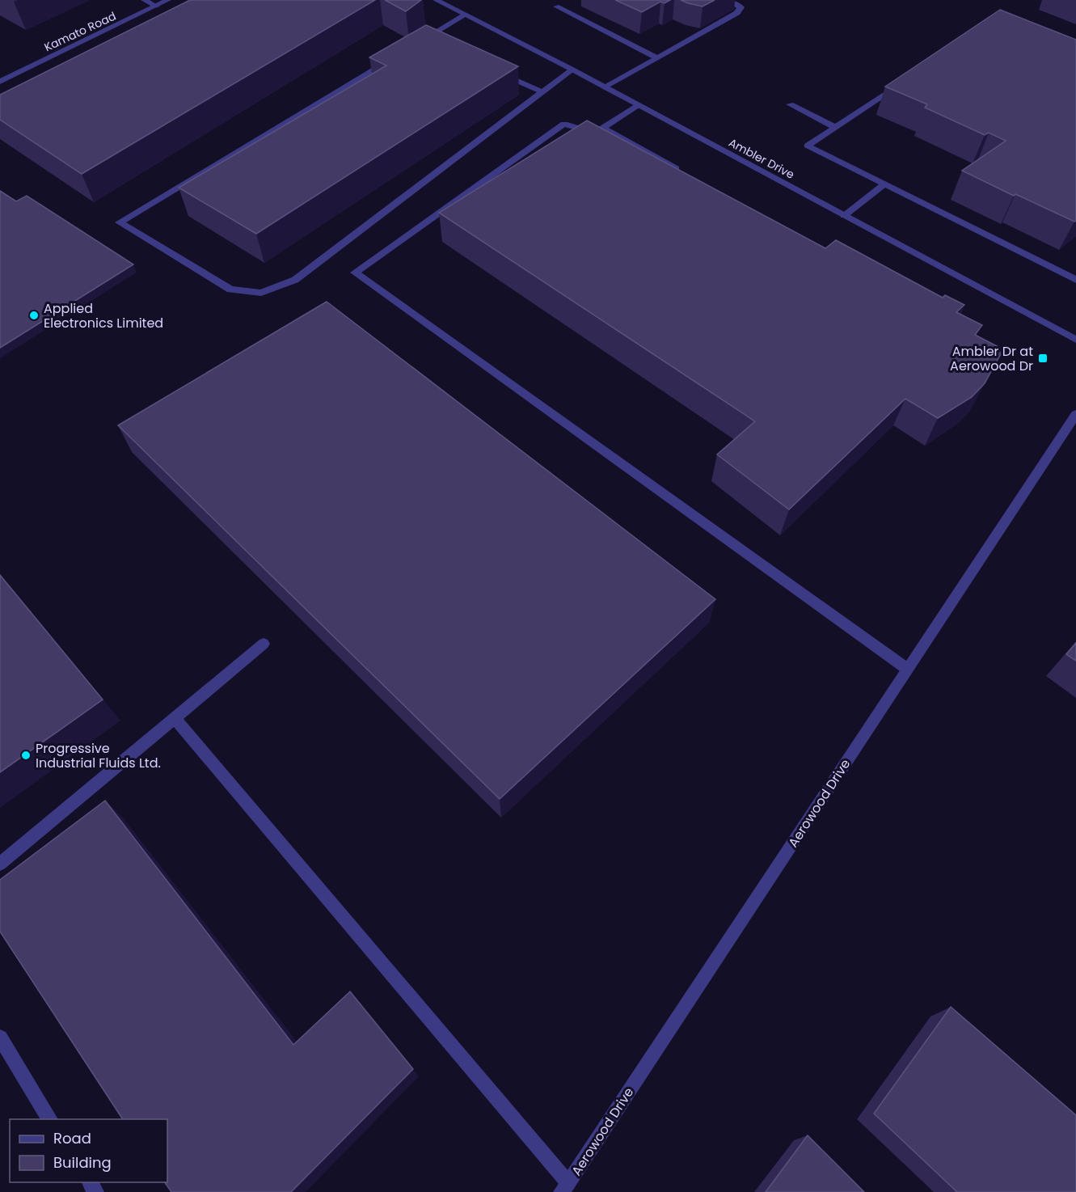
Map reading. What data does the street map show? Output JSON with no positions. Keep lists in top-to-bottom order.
{
  "streets": {
    "street": ["Kamato Road", "Ambler Drive", "Aerowood Drive"]
  },
  "places": {
    "other": ["Applied Electronics Limited", "Progressive Industrial Fluids Ltd."],
    "transit": ["Ambler Dr at Aerowood Dr"]
  },
  "legend": ["Road", "Building"]
}
